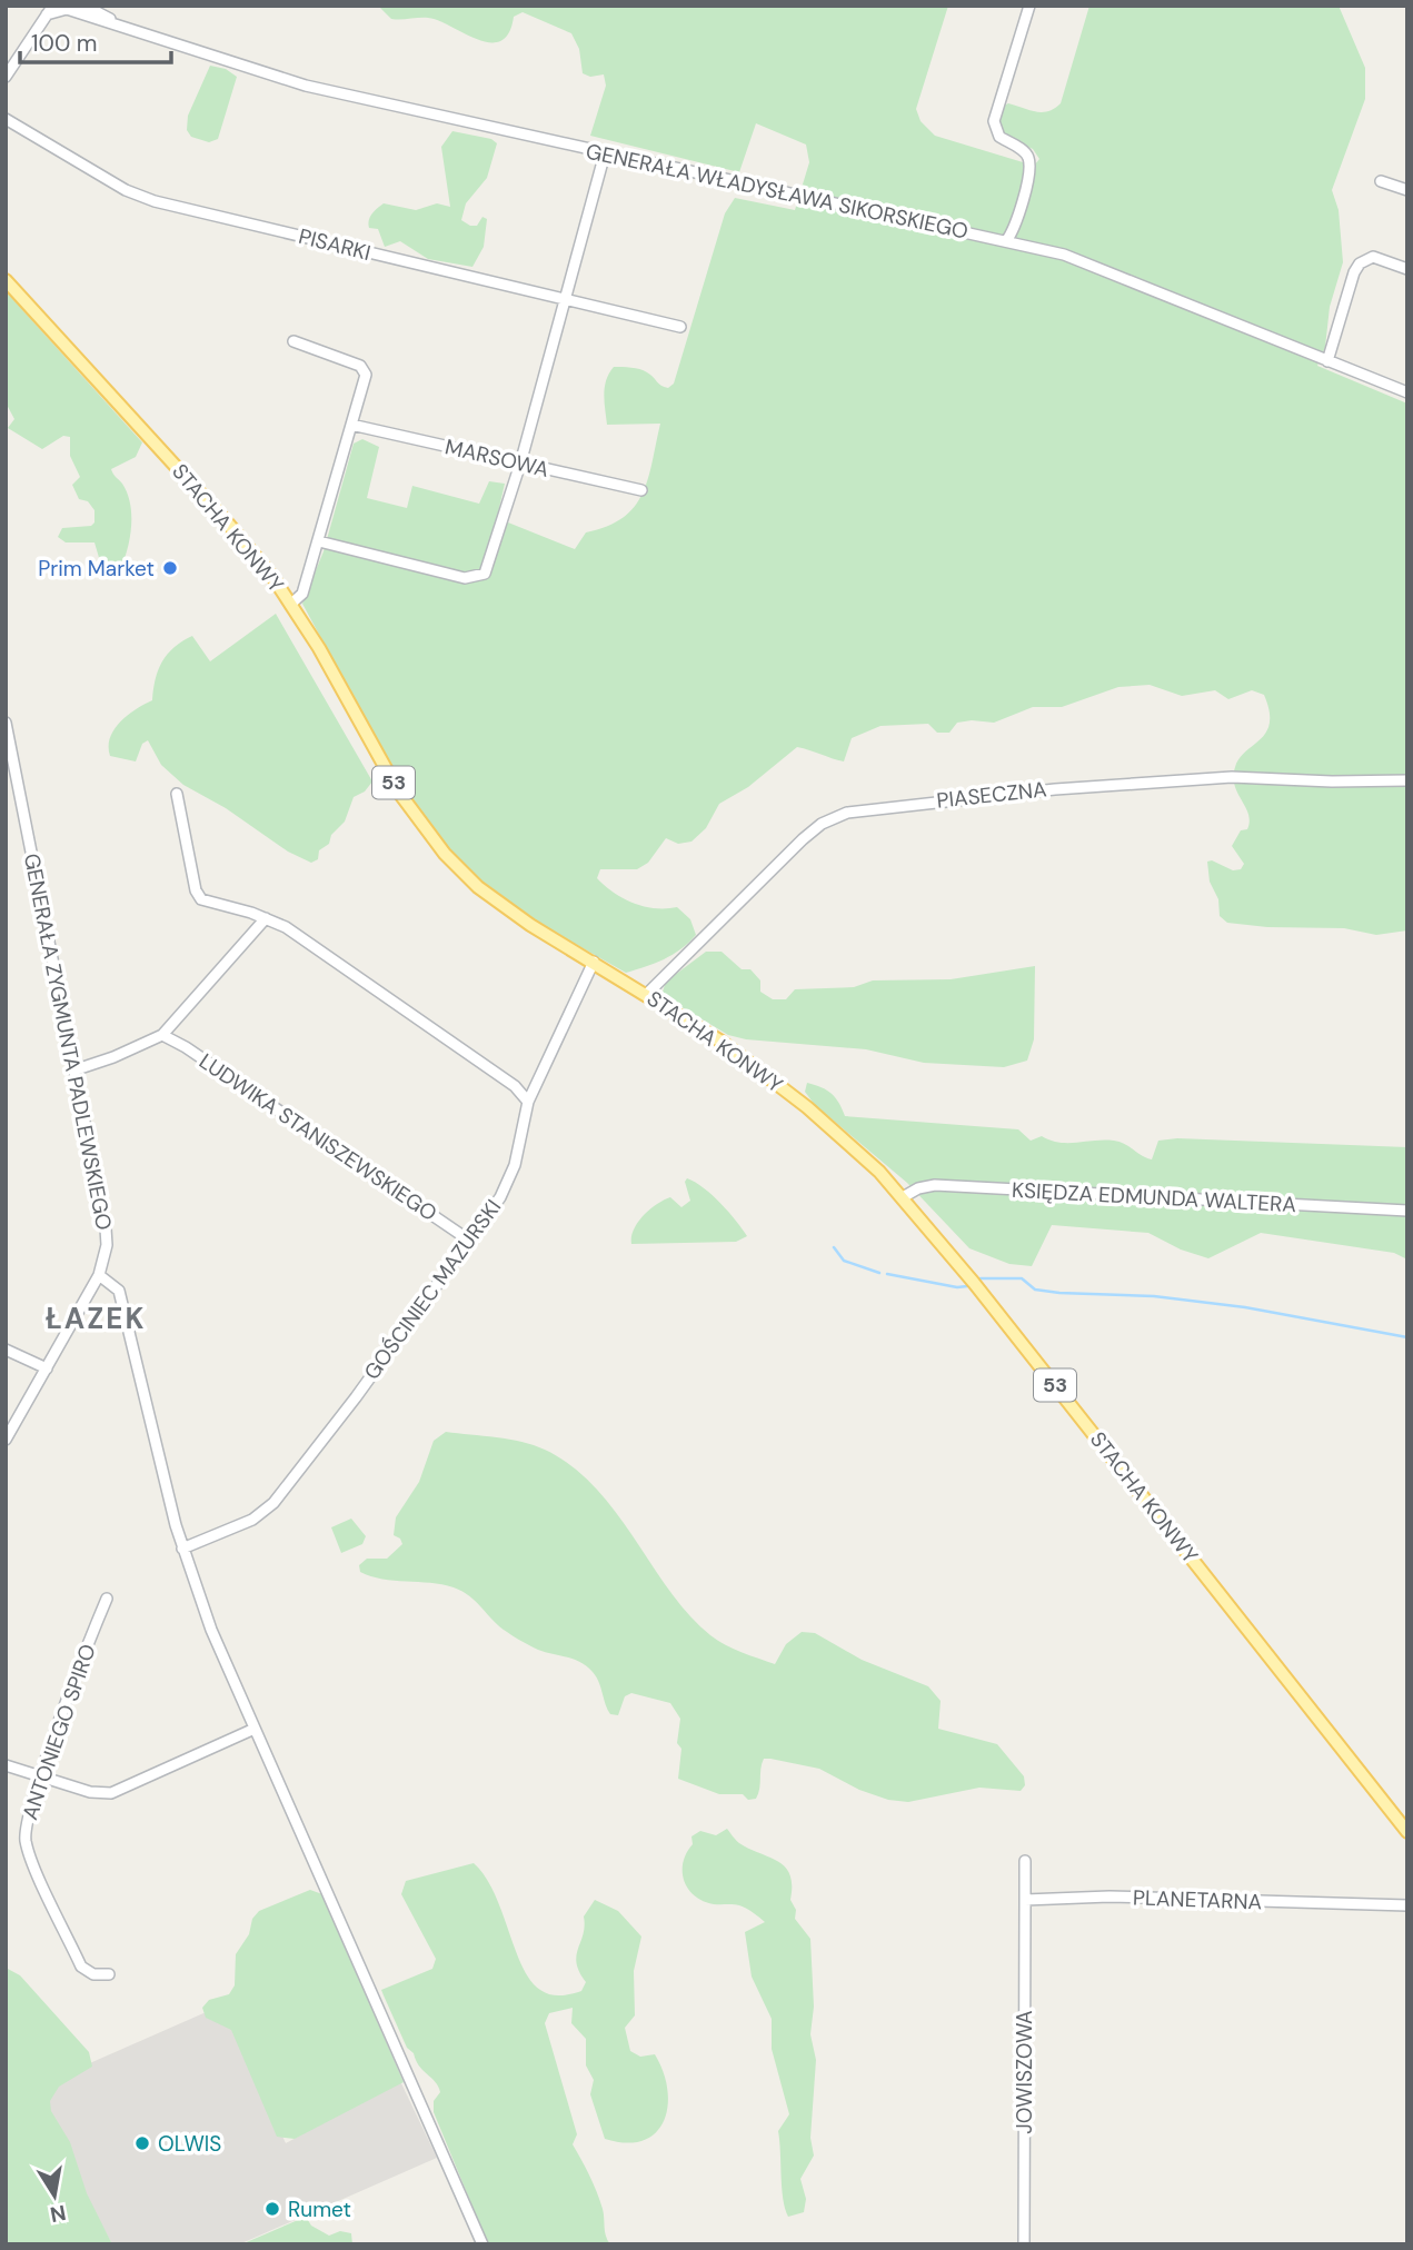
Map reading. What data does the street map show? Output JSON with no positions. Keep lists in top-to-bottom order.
{
  "streets": {
    "main road": ["STACHA KONWY", "53"],
    "street": [
      "GENERAŁA WŁADYSŁAWA SIKORSKIEGO",
      "PISARKI",
      "MARSOWA",
      "PIASECZNA",
      "GENERAŁA ZYGMUNTA PADLEWSKIEGO",
      "LUDWIKA STANISZEWSKIEGO",
      "KSIĘDZA EDMUNDA WALTERA",
      "GOŚCINIEC MAZURSKI",
      "ANTONIEGO SPIRO",
      "PLANETARNA",
      "JOWISZOWA"
    ]
  },
  "crossings": [
    ["STACHA KONWY", "PIASECZNA"],
    ["STACHA KONWY", "KSIĘDZA EDMUNDA WALTERA"],
    ["STACHA KONWY", "GOŚCINIEC MAZURSKI"],
    ["LUDWIKA STANISZEWSKIEGO", "GOŚCINIEC MAZURSKI"],
    ["PLANETARNA", "JOWISZOWA"]
  ],
  "districts": ["ŁAZEK"],
  "places": ["Prim Market", "OLWIS", "Rumet"],
  "scale_bar": "100 m",
  "north": "bottom"
}
